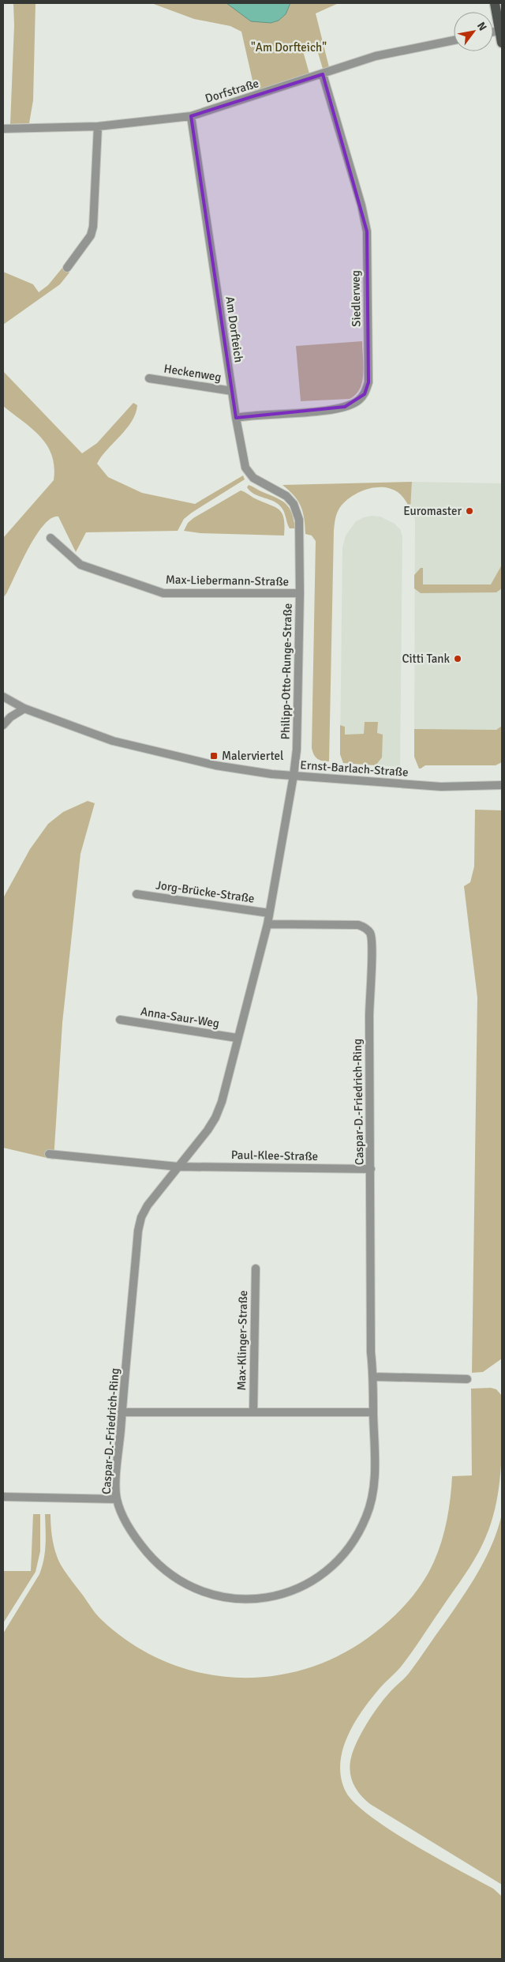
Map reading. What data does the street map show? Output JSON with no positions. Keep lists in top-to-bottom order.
{
  "streets": {
    "street": [
      "Dorfstraße",
      "Siedlerweg",
      "Am Dorfteich",
      "Heckenweg",
      "Max-Liebermann-Straße",
      "Philipp-Otto-Runge-Straße",
      "Ernst-Barlach-Straße",
      "Jorg-Brücke-Straße",
      "Anna-Saur-Weg",
      "Caspar-D.-Friedrich-Ring",
      "Paul-Klee-Straße",
      "Max-Klinger-Straße"
    ]
  },
  "crossings": [
    ["Dorfstraße", "Siedlerweg"],
    ["Dorfstraße", "Am Dorfteich"],
    ["Siedlerweg", "Am Dorfteich"],
    ["Am Dorfteich", "Heckenweg"],
    ["Am Dorfteich", "Philipp-Otto-Runge-Straße"],
    ["Max-Liebermann-Straße", "Philipp-Otto-Runge-Straße"],
    ["Philipp-Otto-Runge-Straße", "Ernst-Barlach-Straße"],
    ["Philipp-Otto-Runge-Straße", "Caspar-D.-Friedrich-Ring"],
    ["Ernst-Barlach-Straße", "Caspar-D.-Friedrich-Ring"],
    ["Jorg-Brücke-Straße", "Caspar-D.-Friedrich-Ring"],
    ["Anna-Saur-Weg", "Caspar-D.-Friedrich-Ring"],
    ["Caspar-D.-Friedrich-Ring", "Paul-Klee-Straße"]
  ],
  "parks": ["\"Am Dorfteich\""],
  "places": {
    "other": ["Euromaster", "Citti Tank"],
    "transit": ["Malerviertel"]
  },
  "north": "top right"
}
